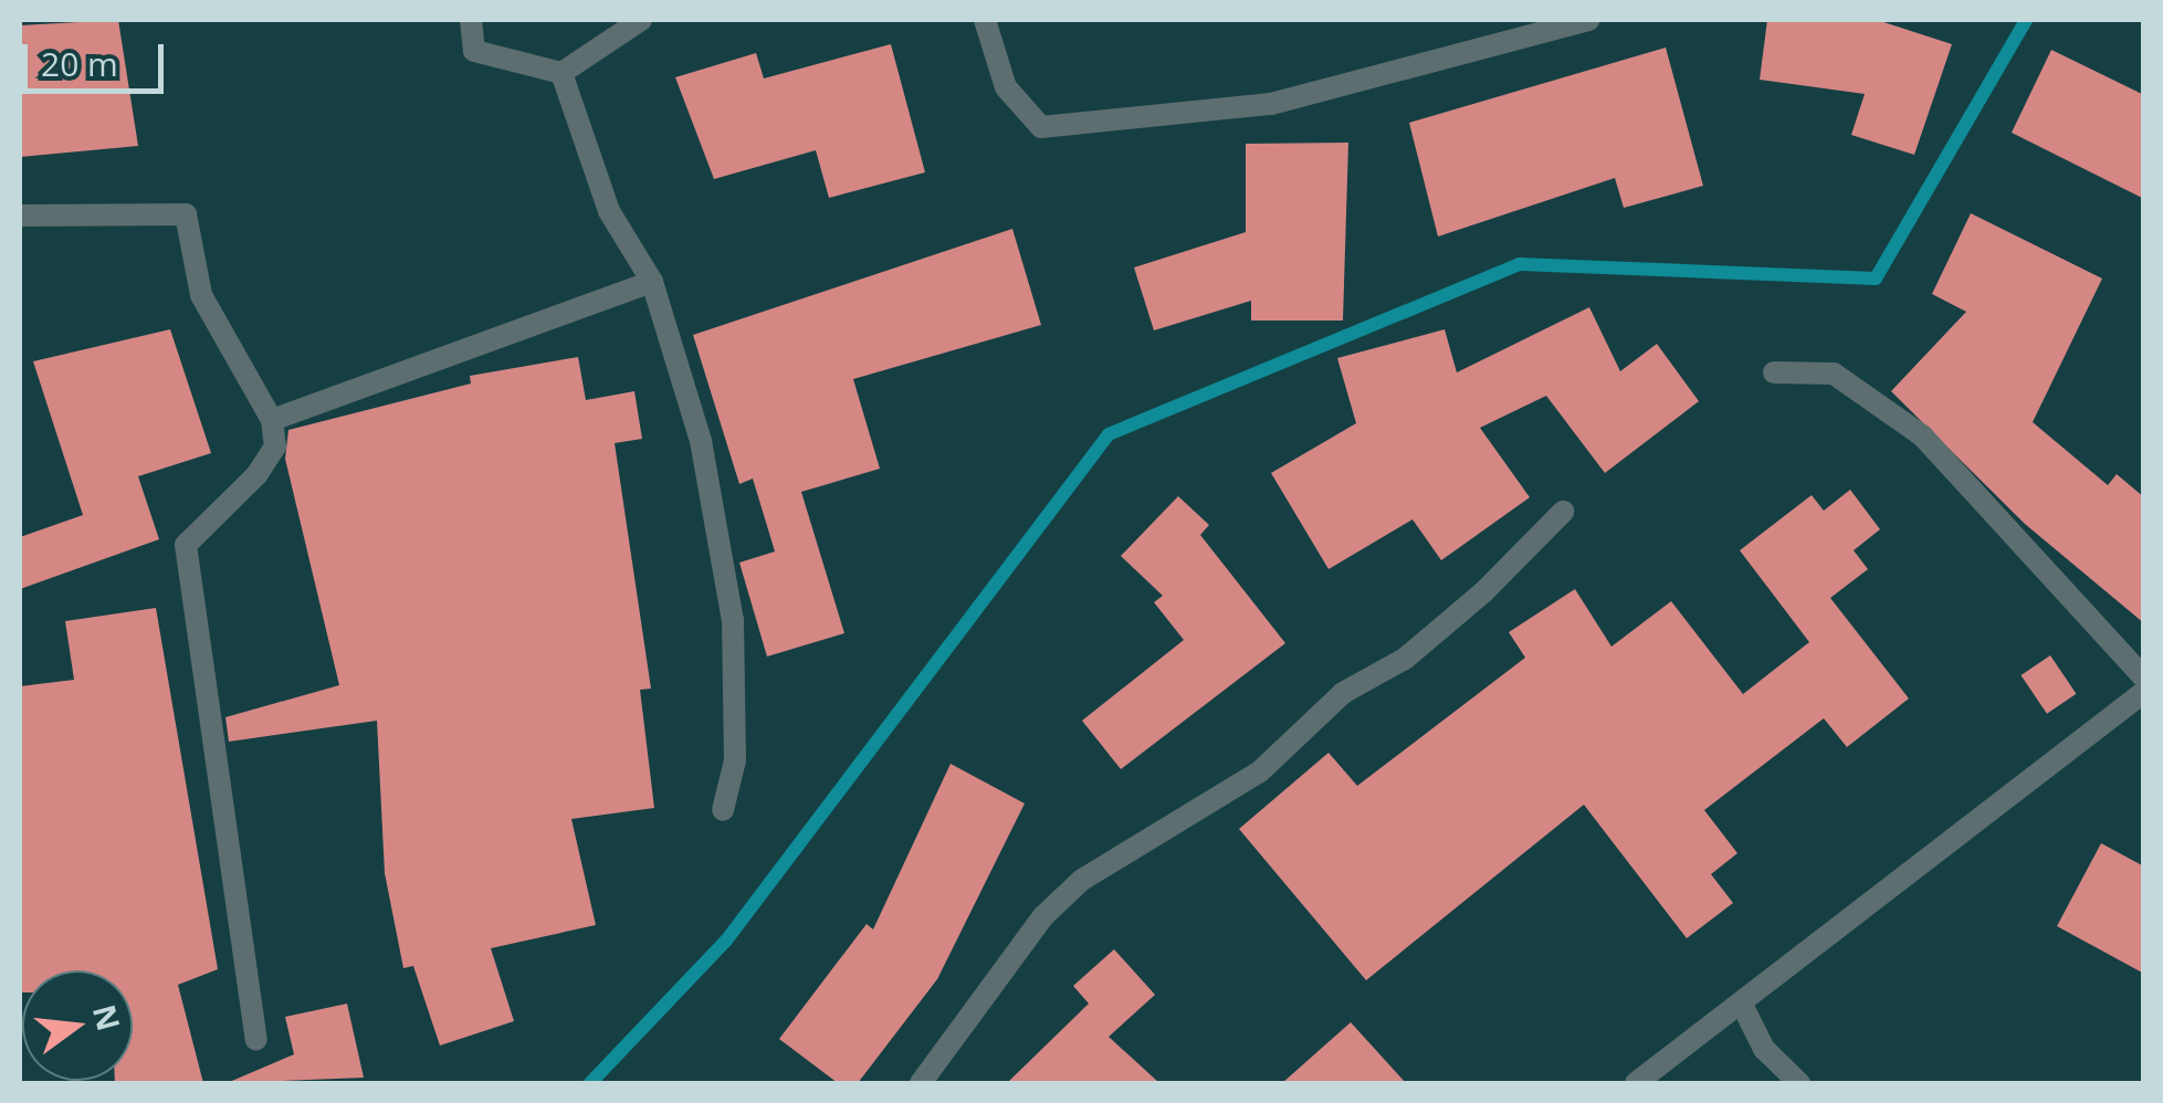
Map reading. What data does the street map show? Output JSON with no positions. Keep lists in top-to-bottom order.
{
  "scale_bar": "20 m",
  "north": "right"
}
